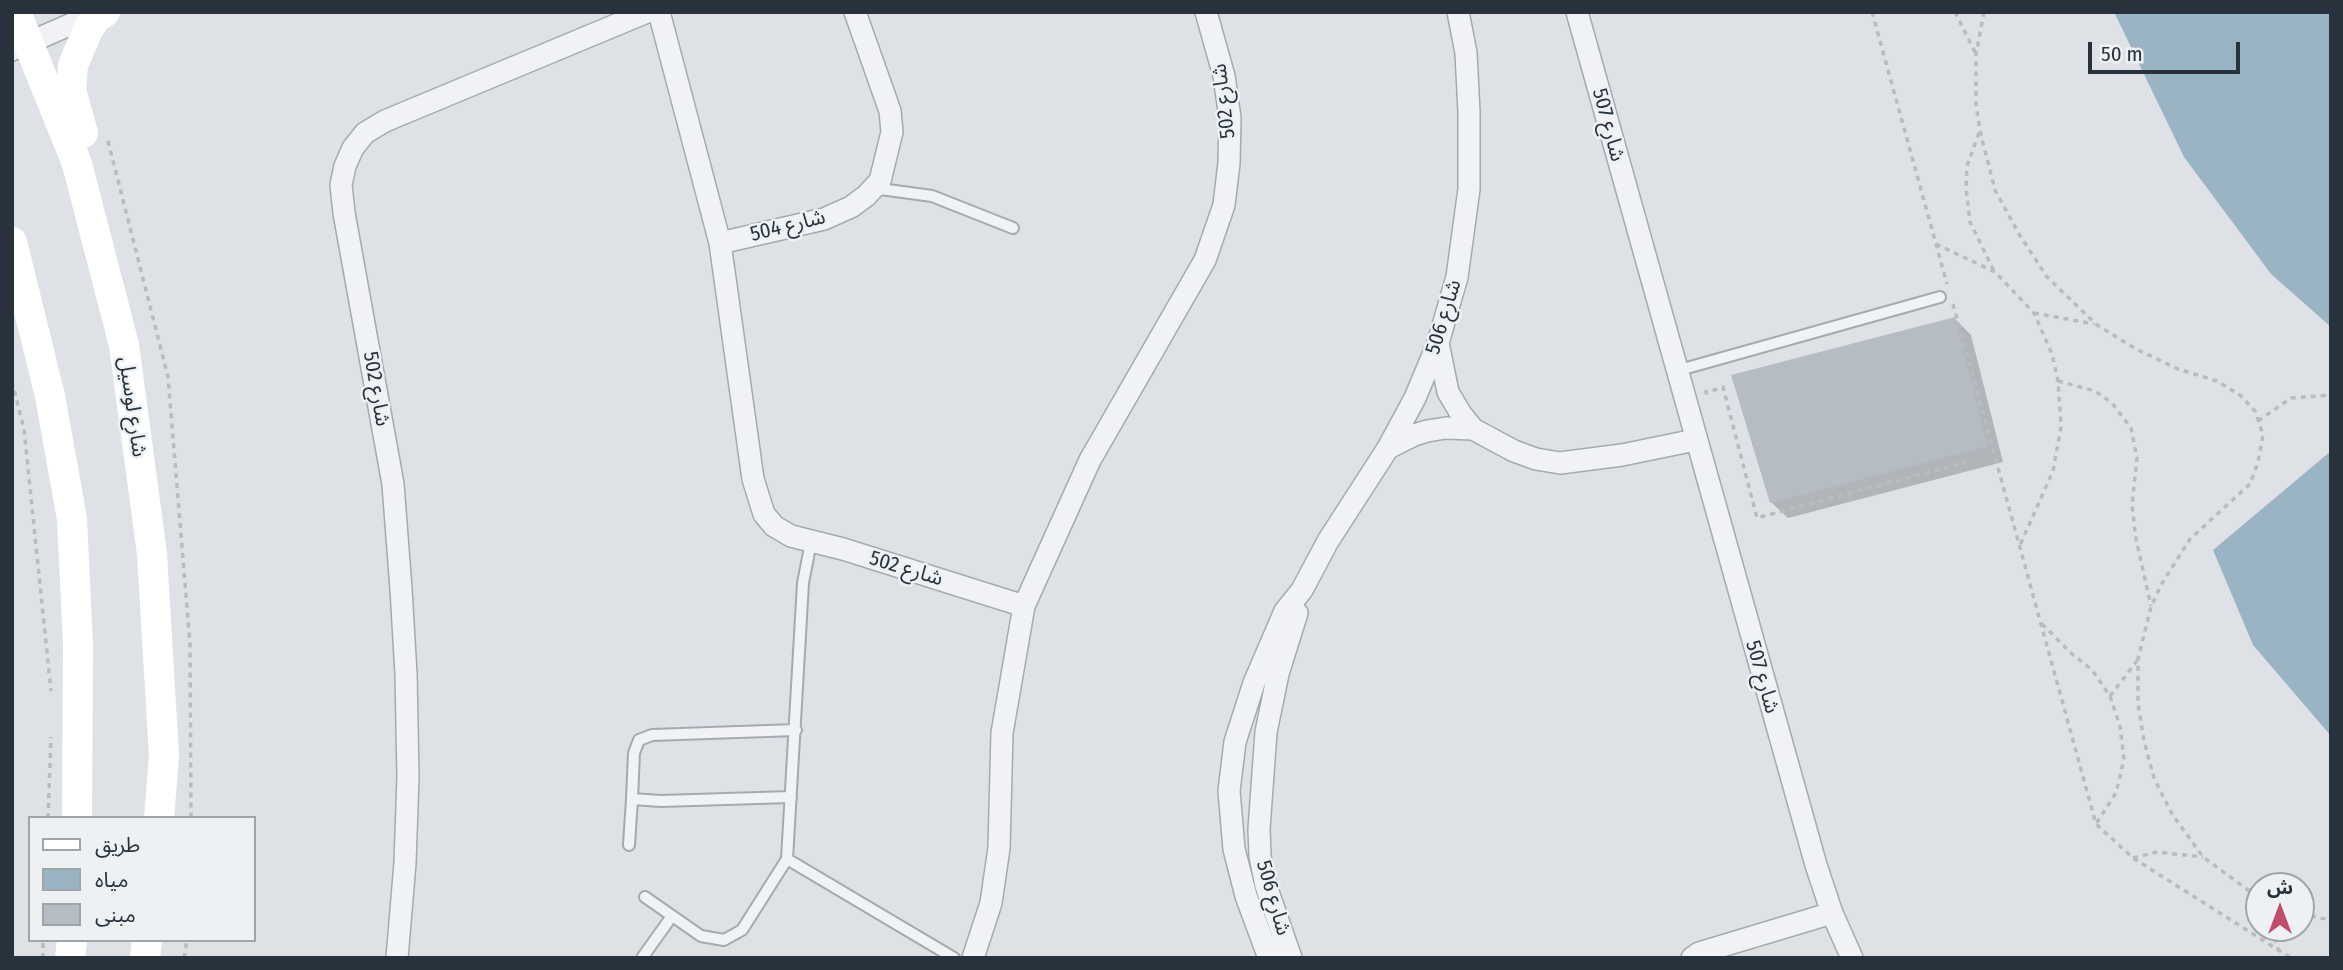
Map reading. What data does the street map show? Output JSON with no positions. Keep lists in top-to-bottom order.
{
  "streets": {
    "street": [
      "شارع 502",
      "شارع 507",
      "شارع 504",
      "شارع 506",
      "شارع لوسيل"
    ]
  },
  "crossings": [
    ["شارع 502", "شارع 504"]
  ],
  "legend": ["طريق", "مياه", "مبنى"],
  "scale_bar": "50 m",
  "north": "top"
}
